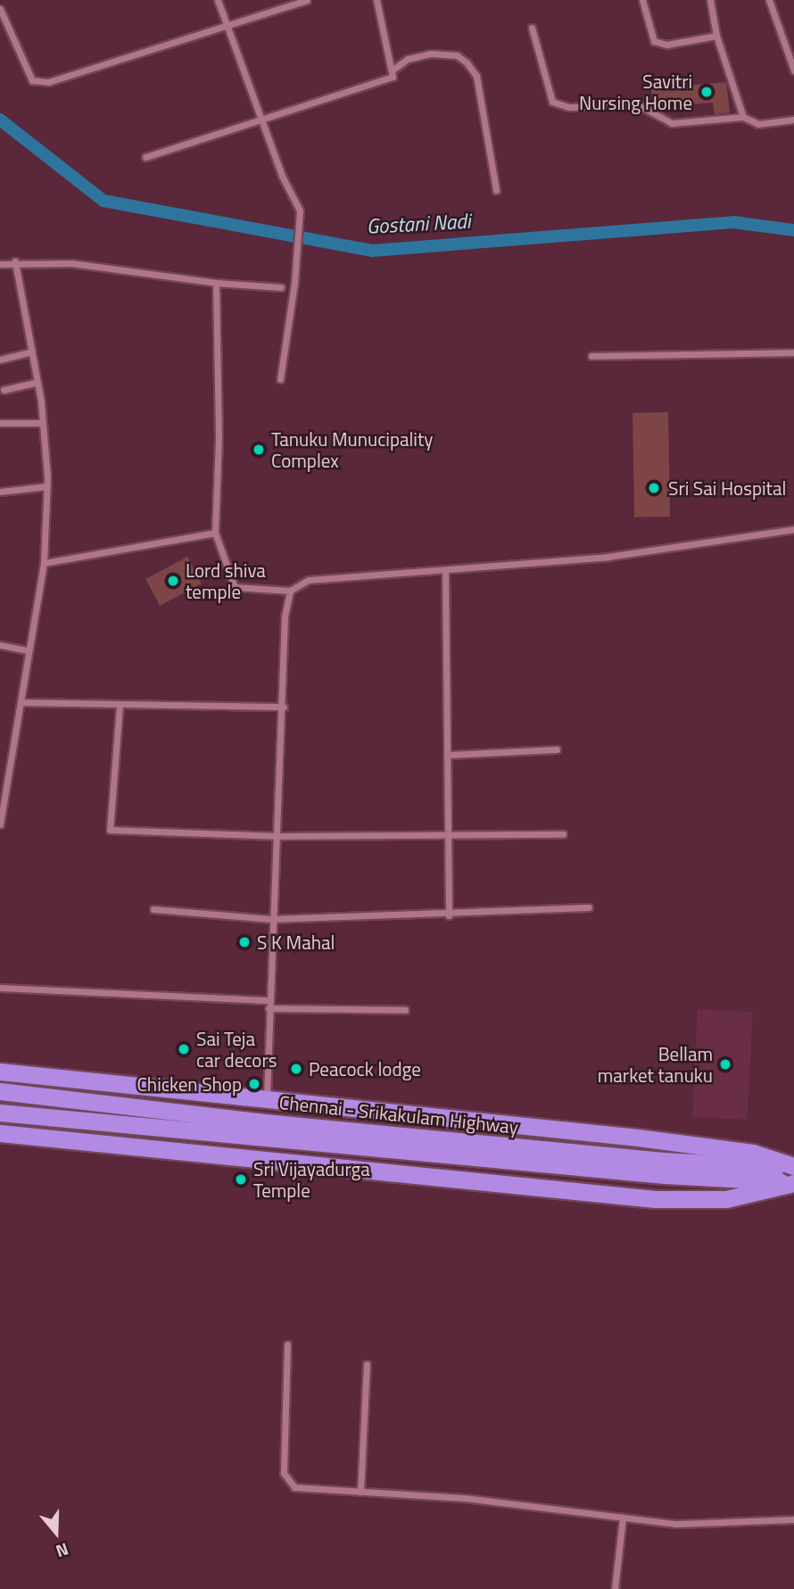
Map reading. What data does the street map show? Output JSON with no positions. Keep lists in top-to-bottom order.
{
  "streets": {
    "highway": ["Chennai - Srikakulam Highway"]
  },
  "water": ["Gostani Nadi"],
  "places": [
    "Savitri Nursing Home",
    "Tanuku Munucipality Complex",
    "Sri Sai Hospital",
    "Lord shiva temple",
    "S K Mahal",
    "Sai Teja car decors",
    "Bellam market tanuku",
    "Peacock lodge",
    "Chicken Shop",
    "Sri Vijayadurga Temple"
  ],
  "north": "bottom"
}
